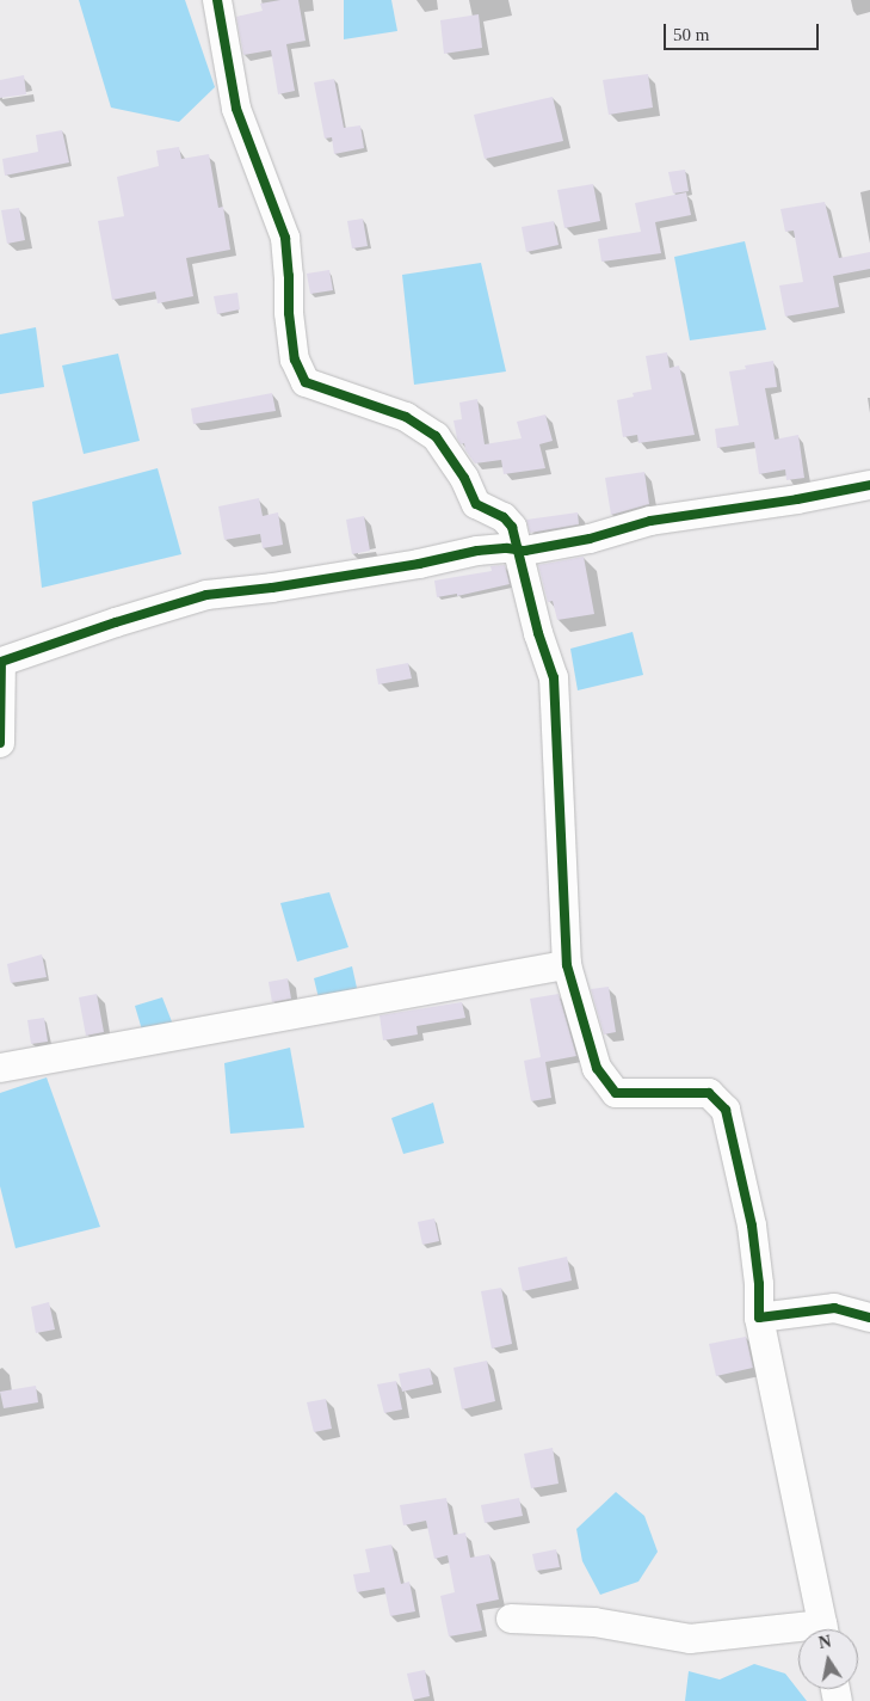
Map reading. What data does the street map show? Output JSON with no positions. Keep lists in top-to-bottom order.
{
  "scale_bar": "50 m",
  "north": "top"
}
